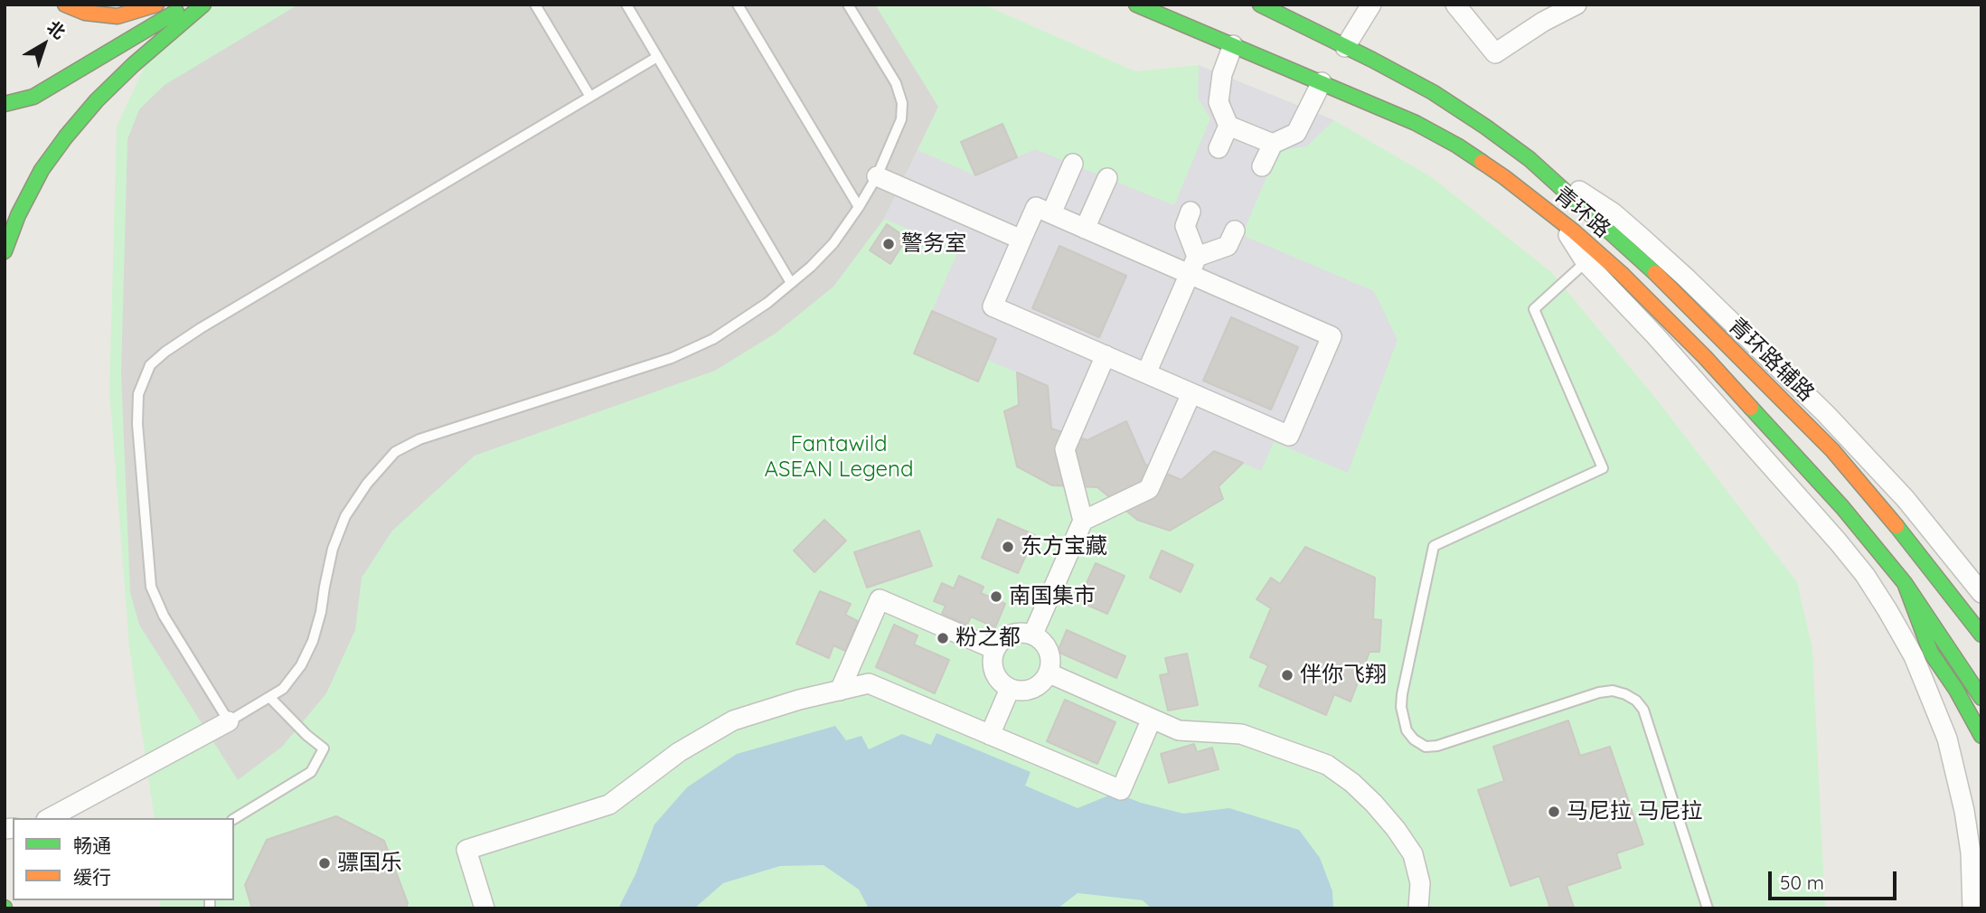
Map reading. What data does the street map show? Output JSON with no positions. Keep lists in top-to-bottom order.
{
  "streets": {
    "main road": ["青环路"],
    "street": ["青环路辅路"]
  },
  "crossings": [
    ["青环路", "青环路辅路"]
  ],
  "parks": ["Fantawild ASEAN Legend"],
  "places": [
    "警务室",
    "东方宝藏",
    "南国集市",
    "粉之都",
    "伴你飞翔",
    "马尼拉 马尼拉",
    "骠国乐"
  ],
  "legend": ["畅通", "缓行"],
  "scale_bar": "50 m",
  "north": "top right"
}
